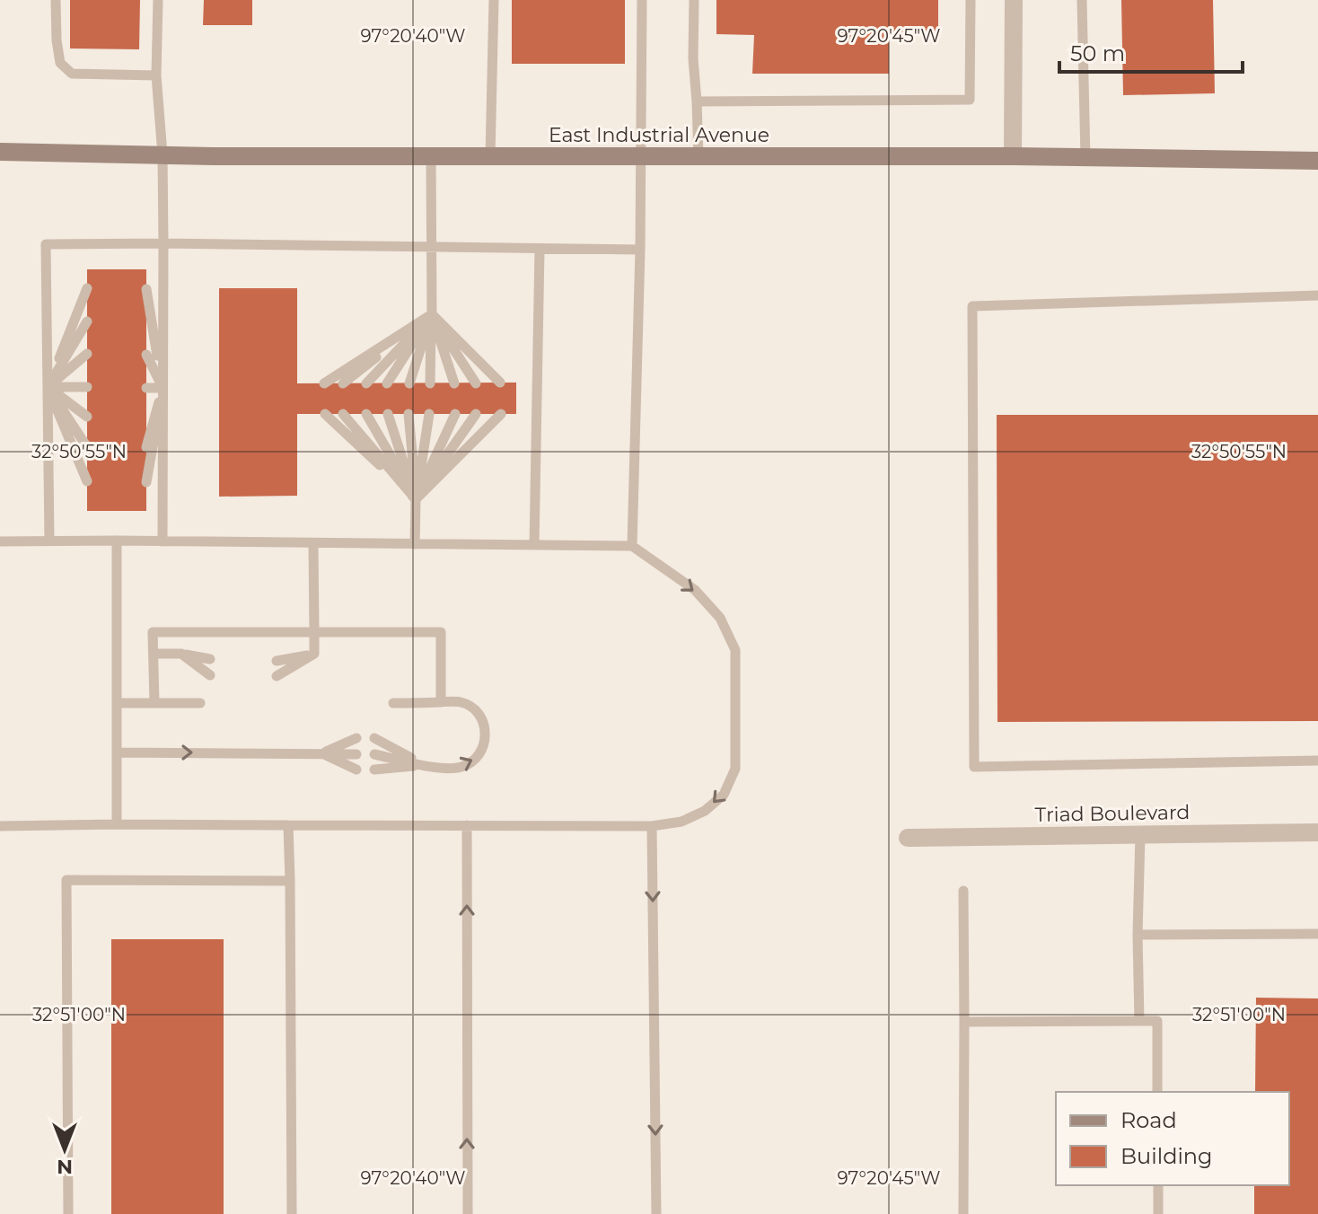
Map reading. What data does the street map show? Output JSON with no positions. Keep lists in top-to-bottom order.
{
  "streets": {
    "street": ["East Industrial Avenue", "Triad Boulevard"]
  },
  "legend": ["Road", "Building"],
  "scale_bar": "50 m",
  "north": "bottom",
  "coordinates": [
    "97°20'40\"W",
    "97°20'45\"W",
    "32°50'55\"N",
    "32°51'00\"N"
  ]
}
